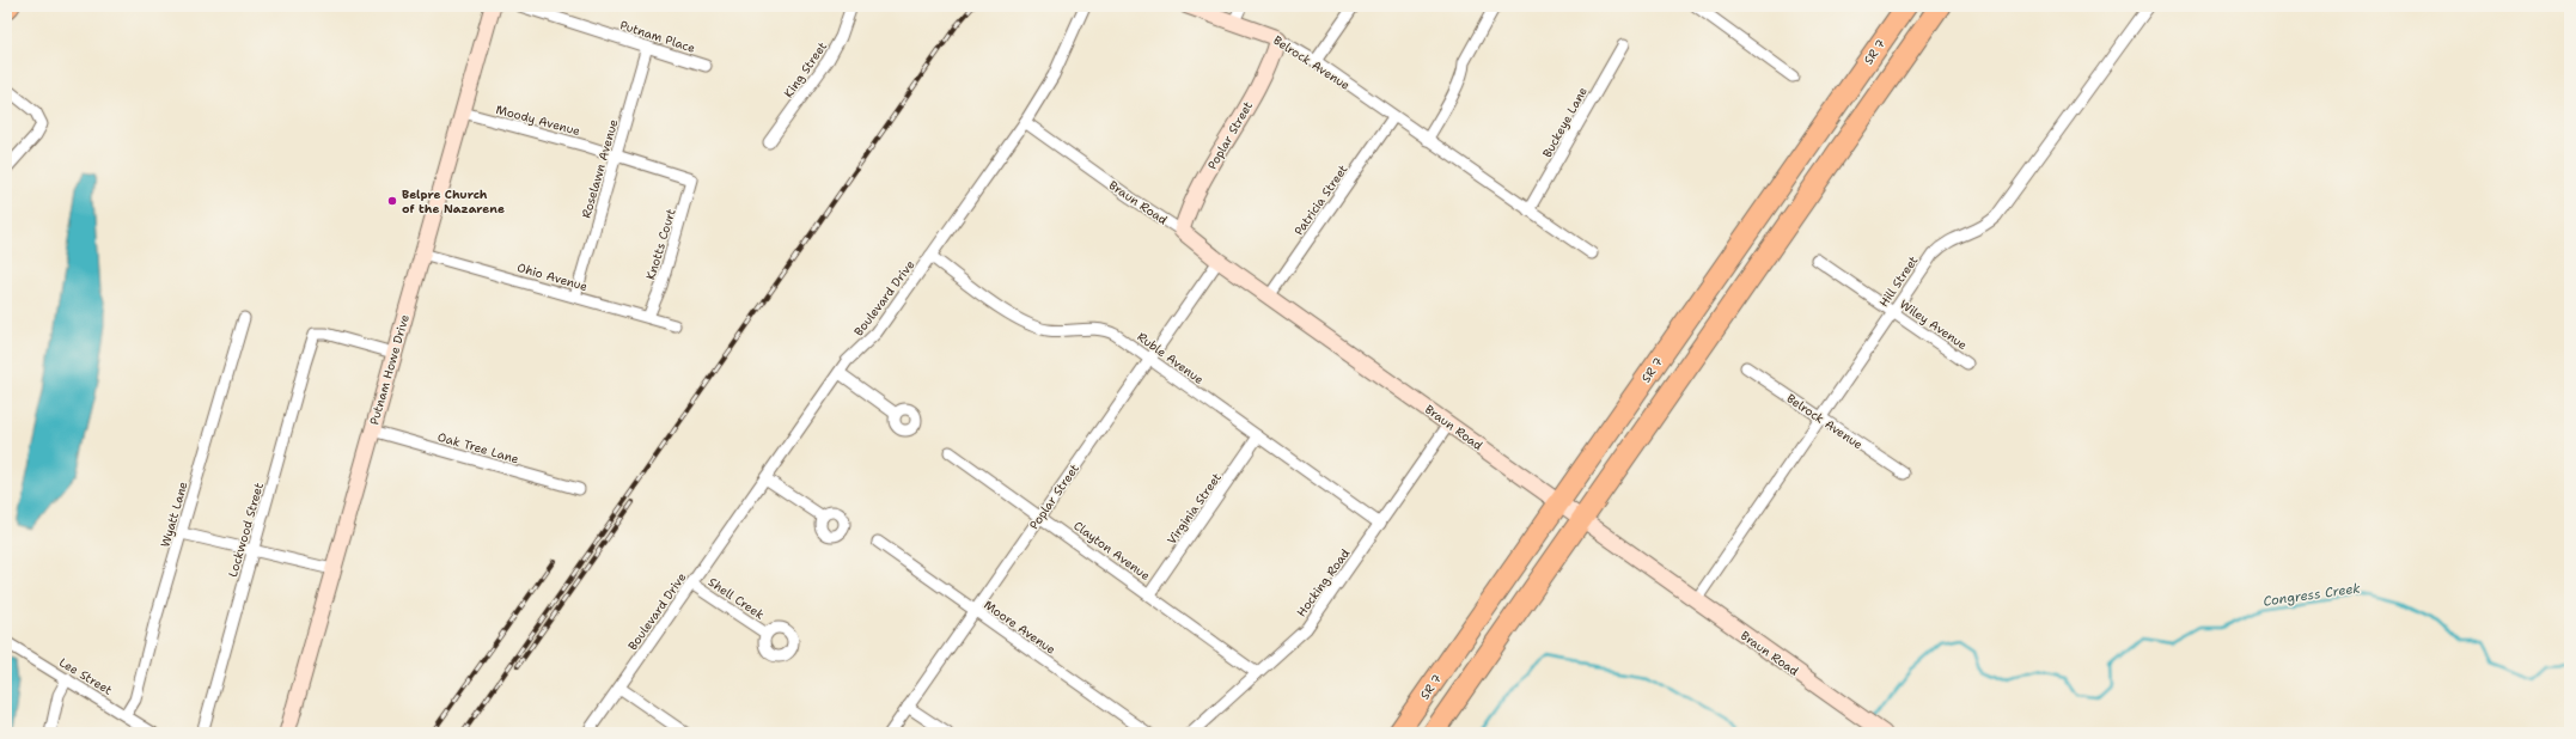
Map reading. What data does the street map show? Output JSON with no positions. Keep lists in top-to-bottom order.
{
  "streets": {
    "highway": ["SR 7"],
    "street": [
      "Putnam Place",
      "Belrock Avenue",
      "King Street",
      "Moody Avenue",
      "Buckeye Lane",
      "Poplar Street",
      "Roselawn Avenue",
      "Patricia Street",
      "Braun Road",
      "Knotts Court",
      "Ohio Avenue",
      "Hill Street",
      "Boulevard Drive",
      "Wiley Avenue",
      "Ruble Avenue",
      "Putnam Howe Drive",
      "Oak Tree Lane",
      "Virginia Street",
      "Wyatt Lane",
      "Lockwood Street",
      "Clayton Avenue",
      "Hocking Road",
      "Shell Creek",
      "Moore Avenue",
      "Lee Street"
    ]
  },
  "crossings": [
    ["Putnam Place", "Roselawn Avenue"],
    ["SR 7", "Braun Road"],
    ["Belrock Avenue", "Buckeye Lane"],
    ["Belrock Avenue", "Poplar Street"],
    ["Belrock Avenue", "Patricia Street"],
    ["Belrock Avenue", "Hill Street"],
    ["Moody Avenue", "Roselawn Avenue"],
    ["Moody Avenue", "Knotts Court"],
    ["Moody Avenue", "Putnam Howe Drive"],
    ["Poplar Street", "Braun Road"],
    ["Poplar Street", "Ruble Avenue"],
    ["Poplar Street", "Clayton Avenue"],
    ["Poplar Street", "Moore Avenue"],
    ["Roselawn Avenue", "Ohio Avenue"],
    ["Patricia Street", "Braun Road"],
    ["Braun Road", "Hill Street"],
    ["Braun Road", "Boulevard Drive"],
    ["Braun Road", "Hocking Road"],
    ["Knotts Court", "Ohio Avenue"],
    ["Ohio Avenue", "Putnam Howe Drive"],
    ["Hill Street", "Wiley Avenue"],
    ["Boulevard Drive", "Ruble Avenue"],
    ["Boulevard Drive", "Shell Creek"],
    ["Ruble Avenue", "Virginia Street"],
    ["Ruble Avenue", "Hocking Road"],
    ["Putnam Howe Drive", "Oak Tree Lane"],
    ["Putnam Howe Drive", "Lockwood Street"],
    ["Virginia Street", "Clayton Avenue"],
    ["Wyatt Lane", "Lee Street"],
    ["Clayton Avenue", "Hocking Road"]
  ],
  "water": ["Congress Creek"],
  "places": ["Belpre Church of the Nazarene"]
}
